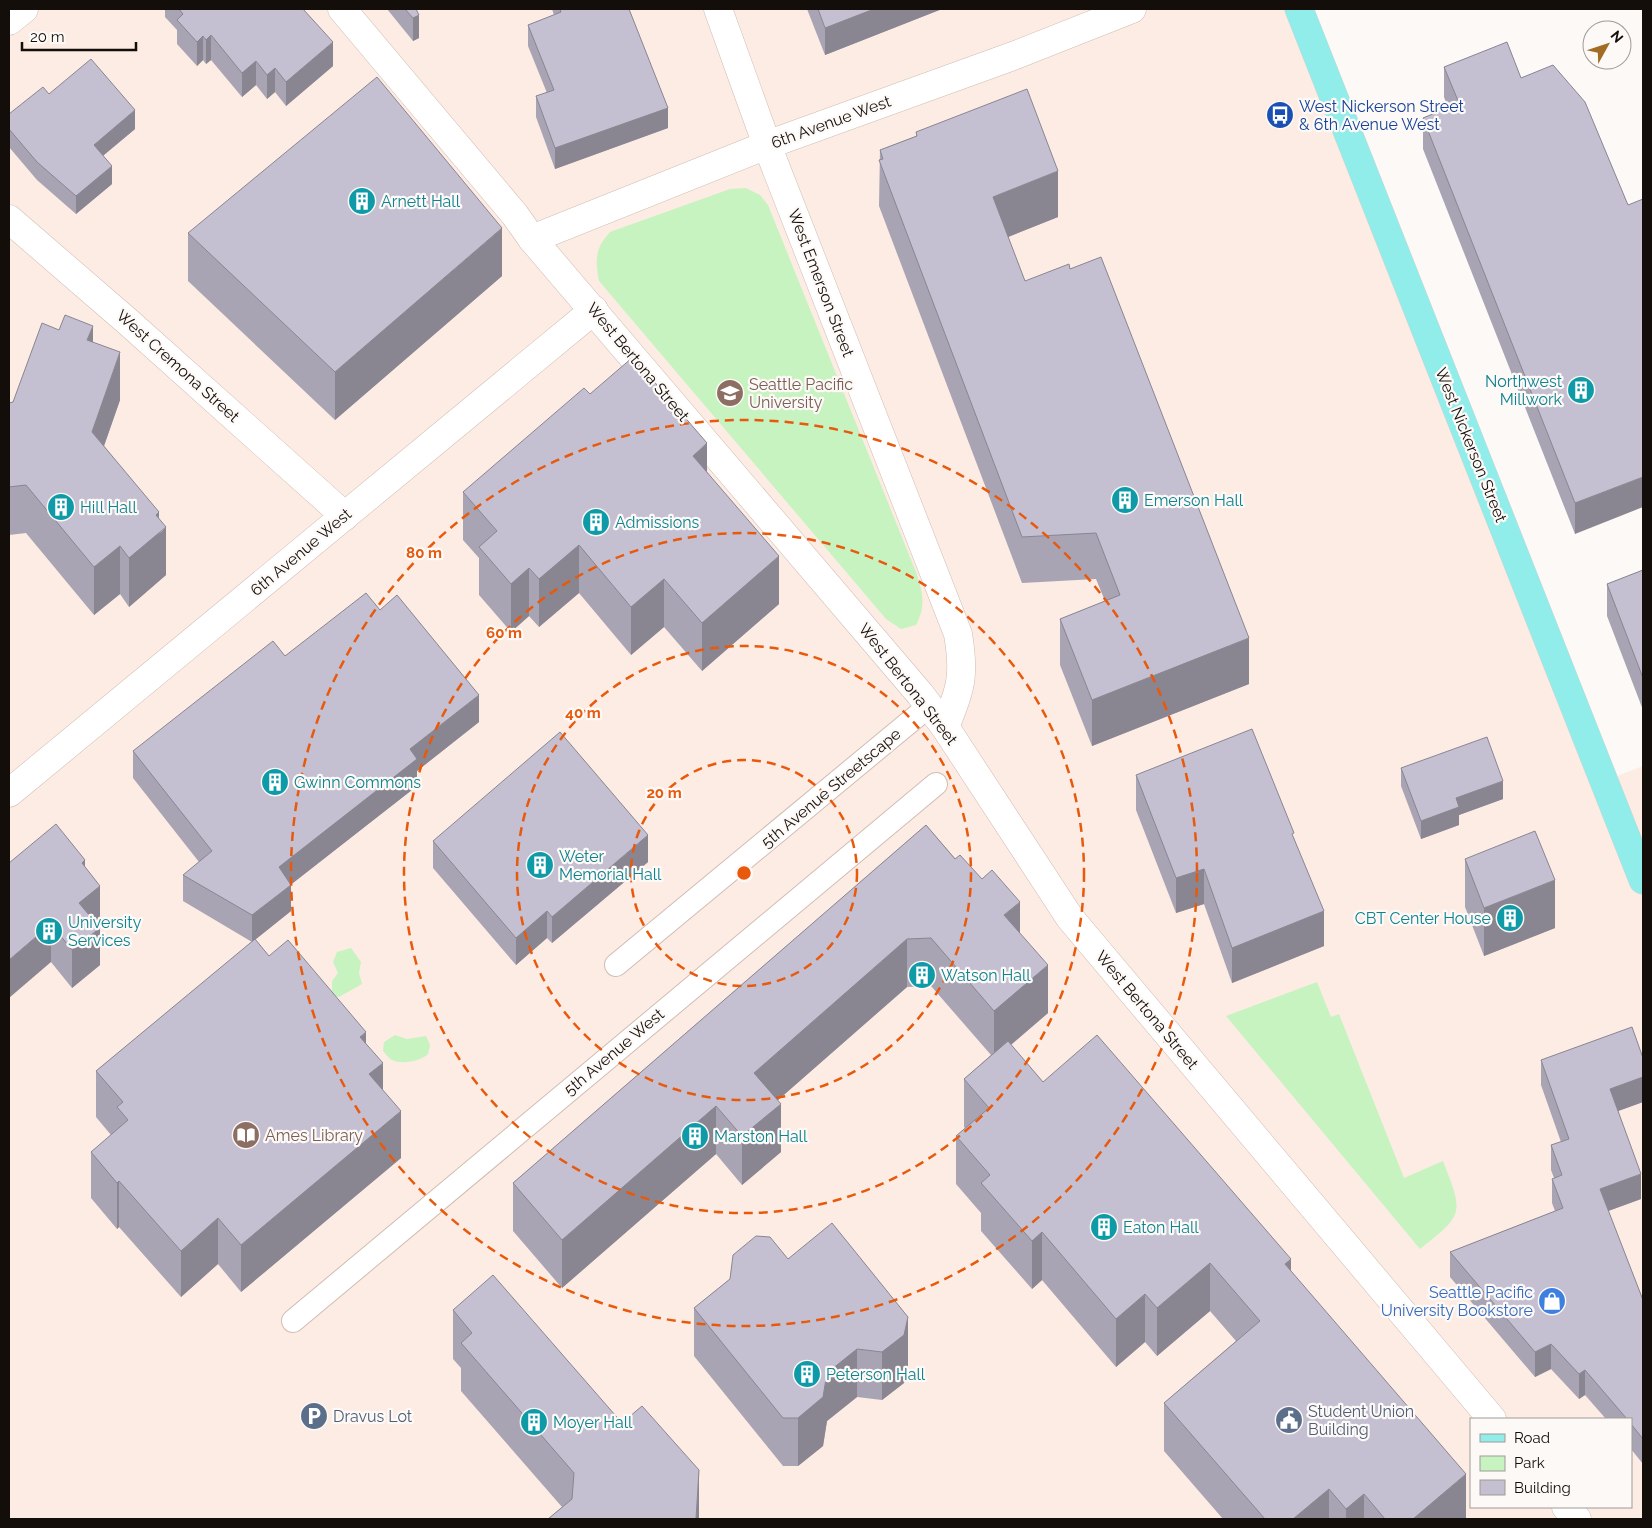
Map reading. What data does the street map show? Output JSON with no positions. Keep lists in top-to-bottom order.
{
  "streets": {
    "main road": ["West Nickerson Street"],
    "street": [
      "6th Avenue West",
      "West Emerson Street",
      "West Bertona Street",
      "West Cremona Street",
      "5th Avenue Streetscape",
      "5th Avenue West"
    ]
  },
  "crossings": [
    ["6th Avenue West", "West Emerson Street"],
    ["6th Avenue West", "West Bertona Street"],
    ["6th Avenue West", "West Cremona Street"],
    ["West Emerson Street", "West Bertona Street"],
    ["West Bertona Street", "5th Avenue Streetscape"]
  ],
  "places": {
    "bus stop": ["West Nickerson Street & 6th Avenue West"],
    "building": [
      "Arnett Hall",
      "Northwest Millwork",
      "Emerson Hall",
      "Hill Hall",
      "Admissions",
      "Gwinn Commons",
      "Weter Memorial Hall",
      "CBT Center House",
      "University Services",
      "Watson Hall",
      "Marston Hall",
      "Eaton Hall",
      "Peterson Hall",
      "Moyer Hall"
    ],
    "school or university": ["Seattle Pacific University"],
    "library": ["Ames Library"],
    "shop": ["Seattle Pacific University Bookstore"],
    "parking": ["Dravus Lot"],
    "public building": ["Student Union Building"]
  },
  "legend": ["Road", "Park", "Building"],
  "scale_bar": "20 m",
  "north": "top right",
  "rings": [
    "80 m",
    "60 m",
    "40 m",
    "20 m"
  ]
}
